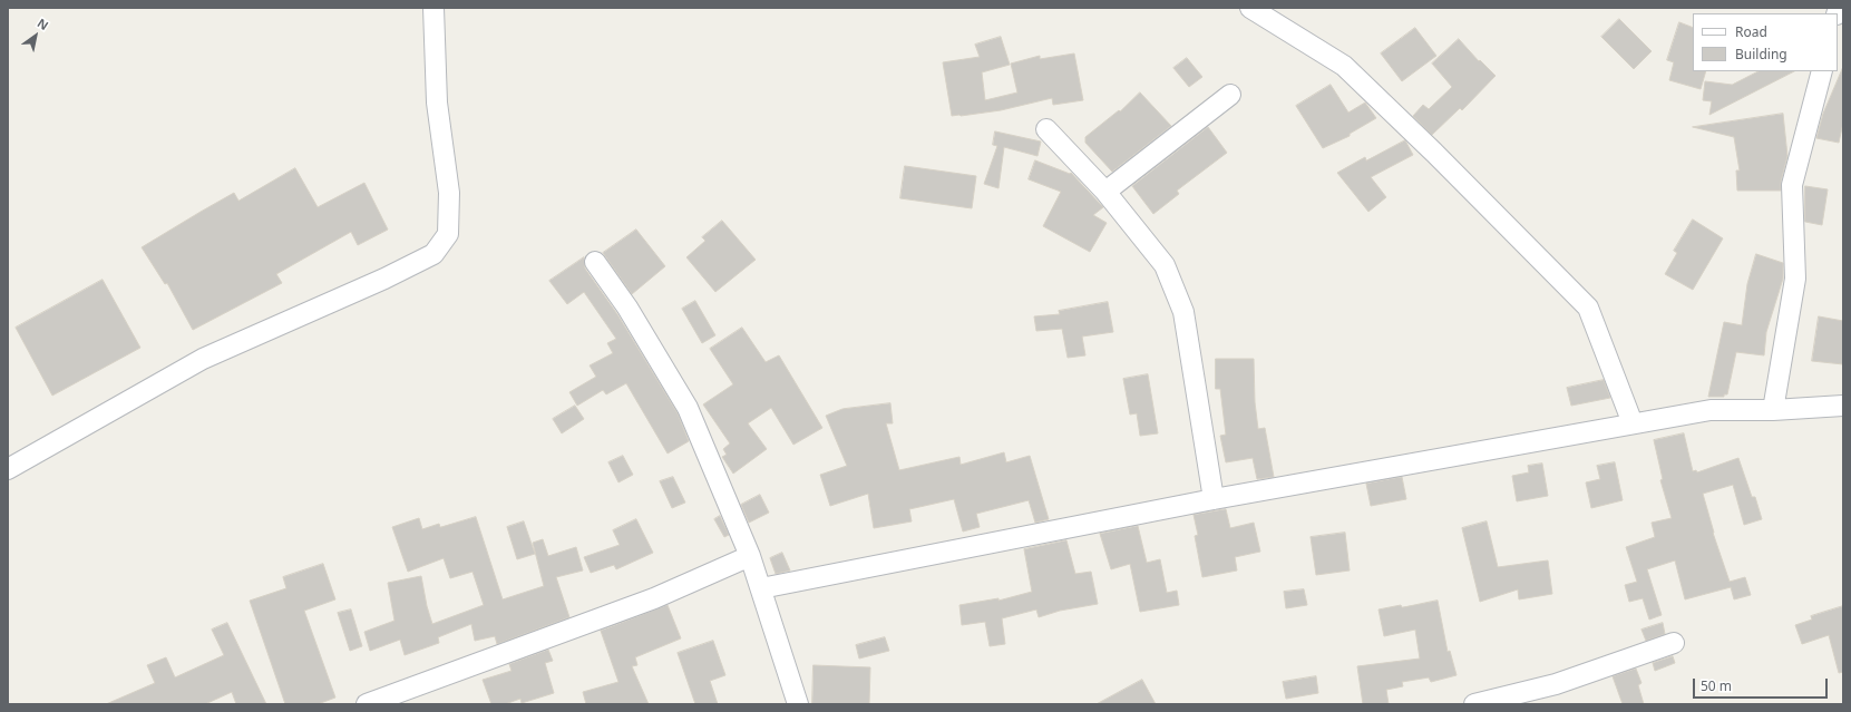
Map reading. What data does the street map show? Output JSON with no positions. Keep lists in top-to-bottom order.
{
  "legend": ["Road", "Building"],
  "scale_bar": "50 m",
  "north": "top right"
}
